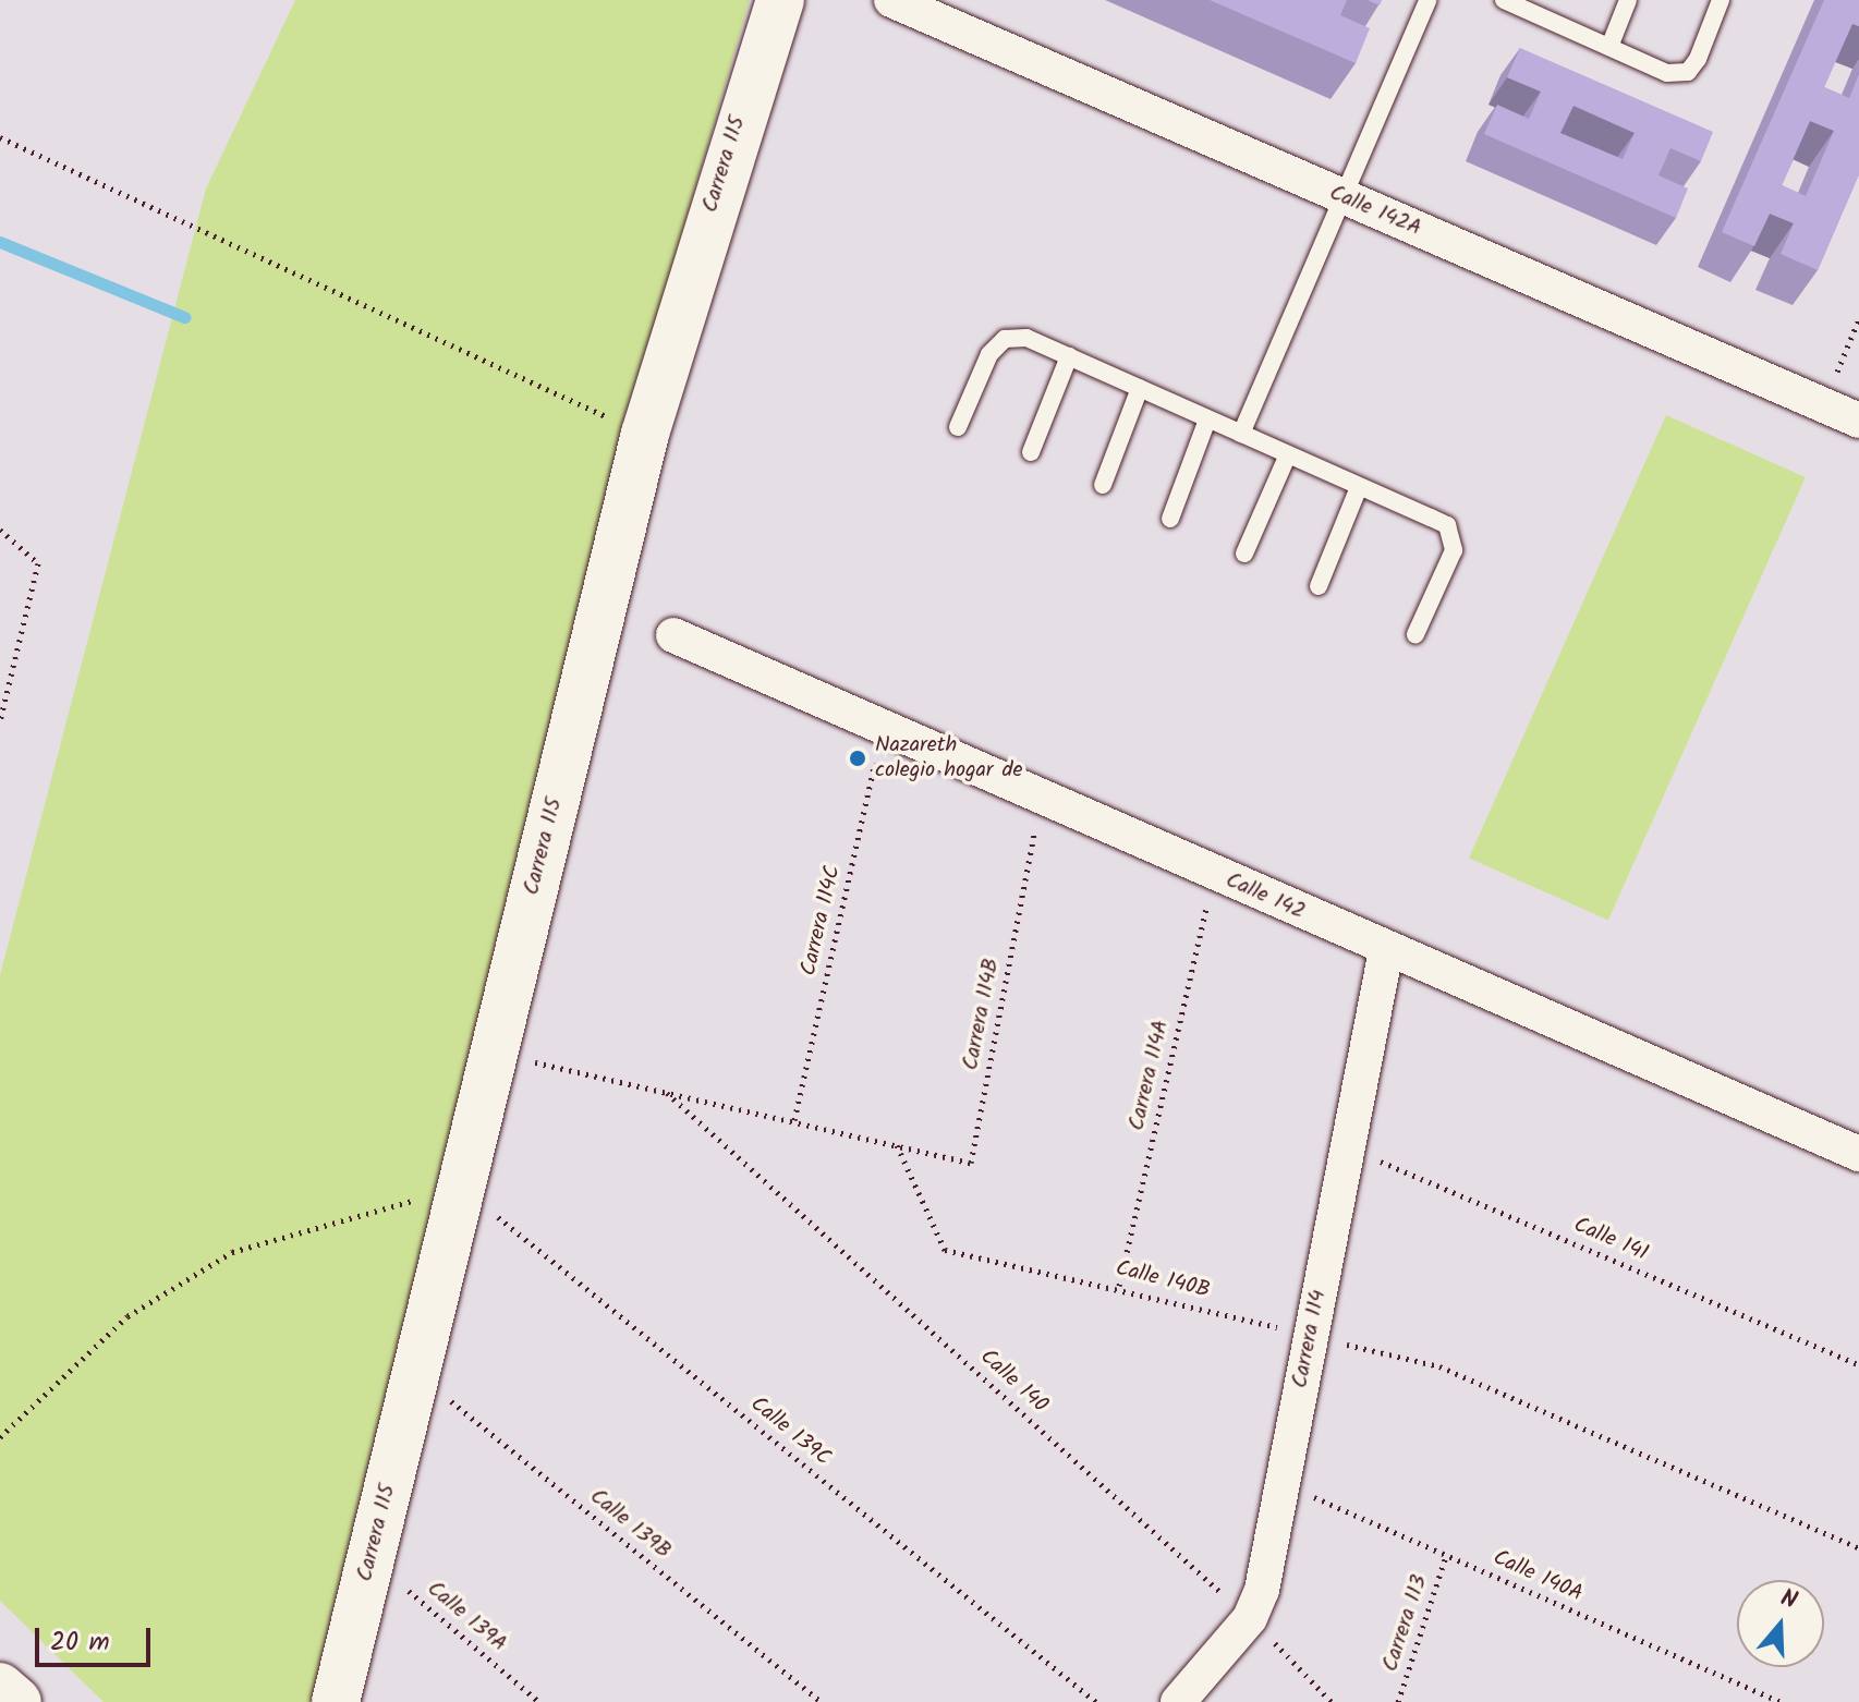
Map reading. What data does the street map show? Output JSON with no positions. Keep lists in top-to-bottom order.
{
  "streets": {
    "street": [
      "Carrera 115",
      "Calle 142A",
      "Calle 142",
      "Carrera 114"
    ],
    "path": [
      "Carrera 114C",
      "Carrera 114B",
      "Carrera 114A",
      "Calle 141",
      "Calle 140B",
      "Calle 140",
      "Calle 139C",
      "Calle 139B",
      "Calle 140A",
      "Calle 139A",
      "Carrera 113"
    ]
  },
  "crossings": [
    ["Carrera 115", "Calle 139C"],
    ["Carrera 115", "Calle 139B"],
    ["Carrera 115", "Calle 139A"],
    ["Calle 142", "Carrera 114C"],
    ["Calle 142", "Carrera 114B"],
    ["Calle 142", "Carrera 114A"],
    ["Calle 142", "Carrera 114"],
    ["Carrera 114B", "Calle 140B"],
    ["Carrera 114A", "Calle 140B"],
    ["Calle 141", "Carrera 114"],
    ["Calle 140B", "Carrera 114"],
    ["Carrera 114", "Calle 140"],
    ["Carrera 114", "Calle 140A"],
    ["Calle 140A", "Carrera 113"]
  ],
  "places": ["Nazareth colegio hogar de"],
  "scale_bar": "20 m",
  "north": "top"
}
